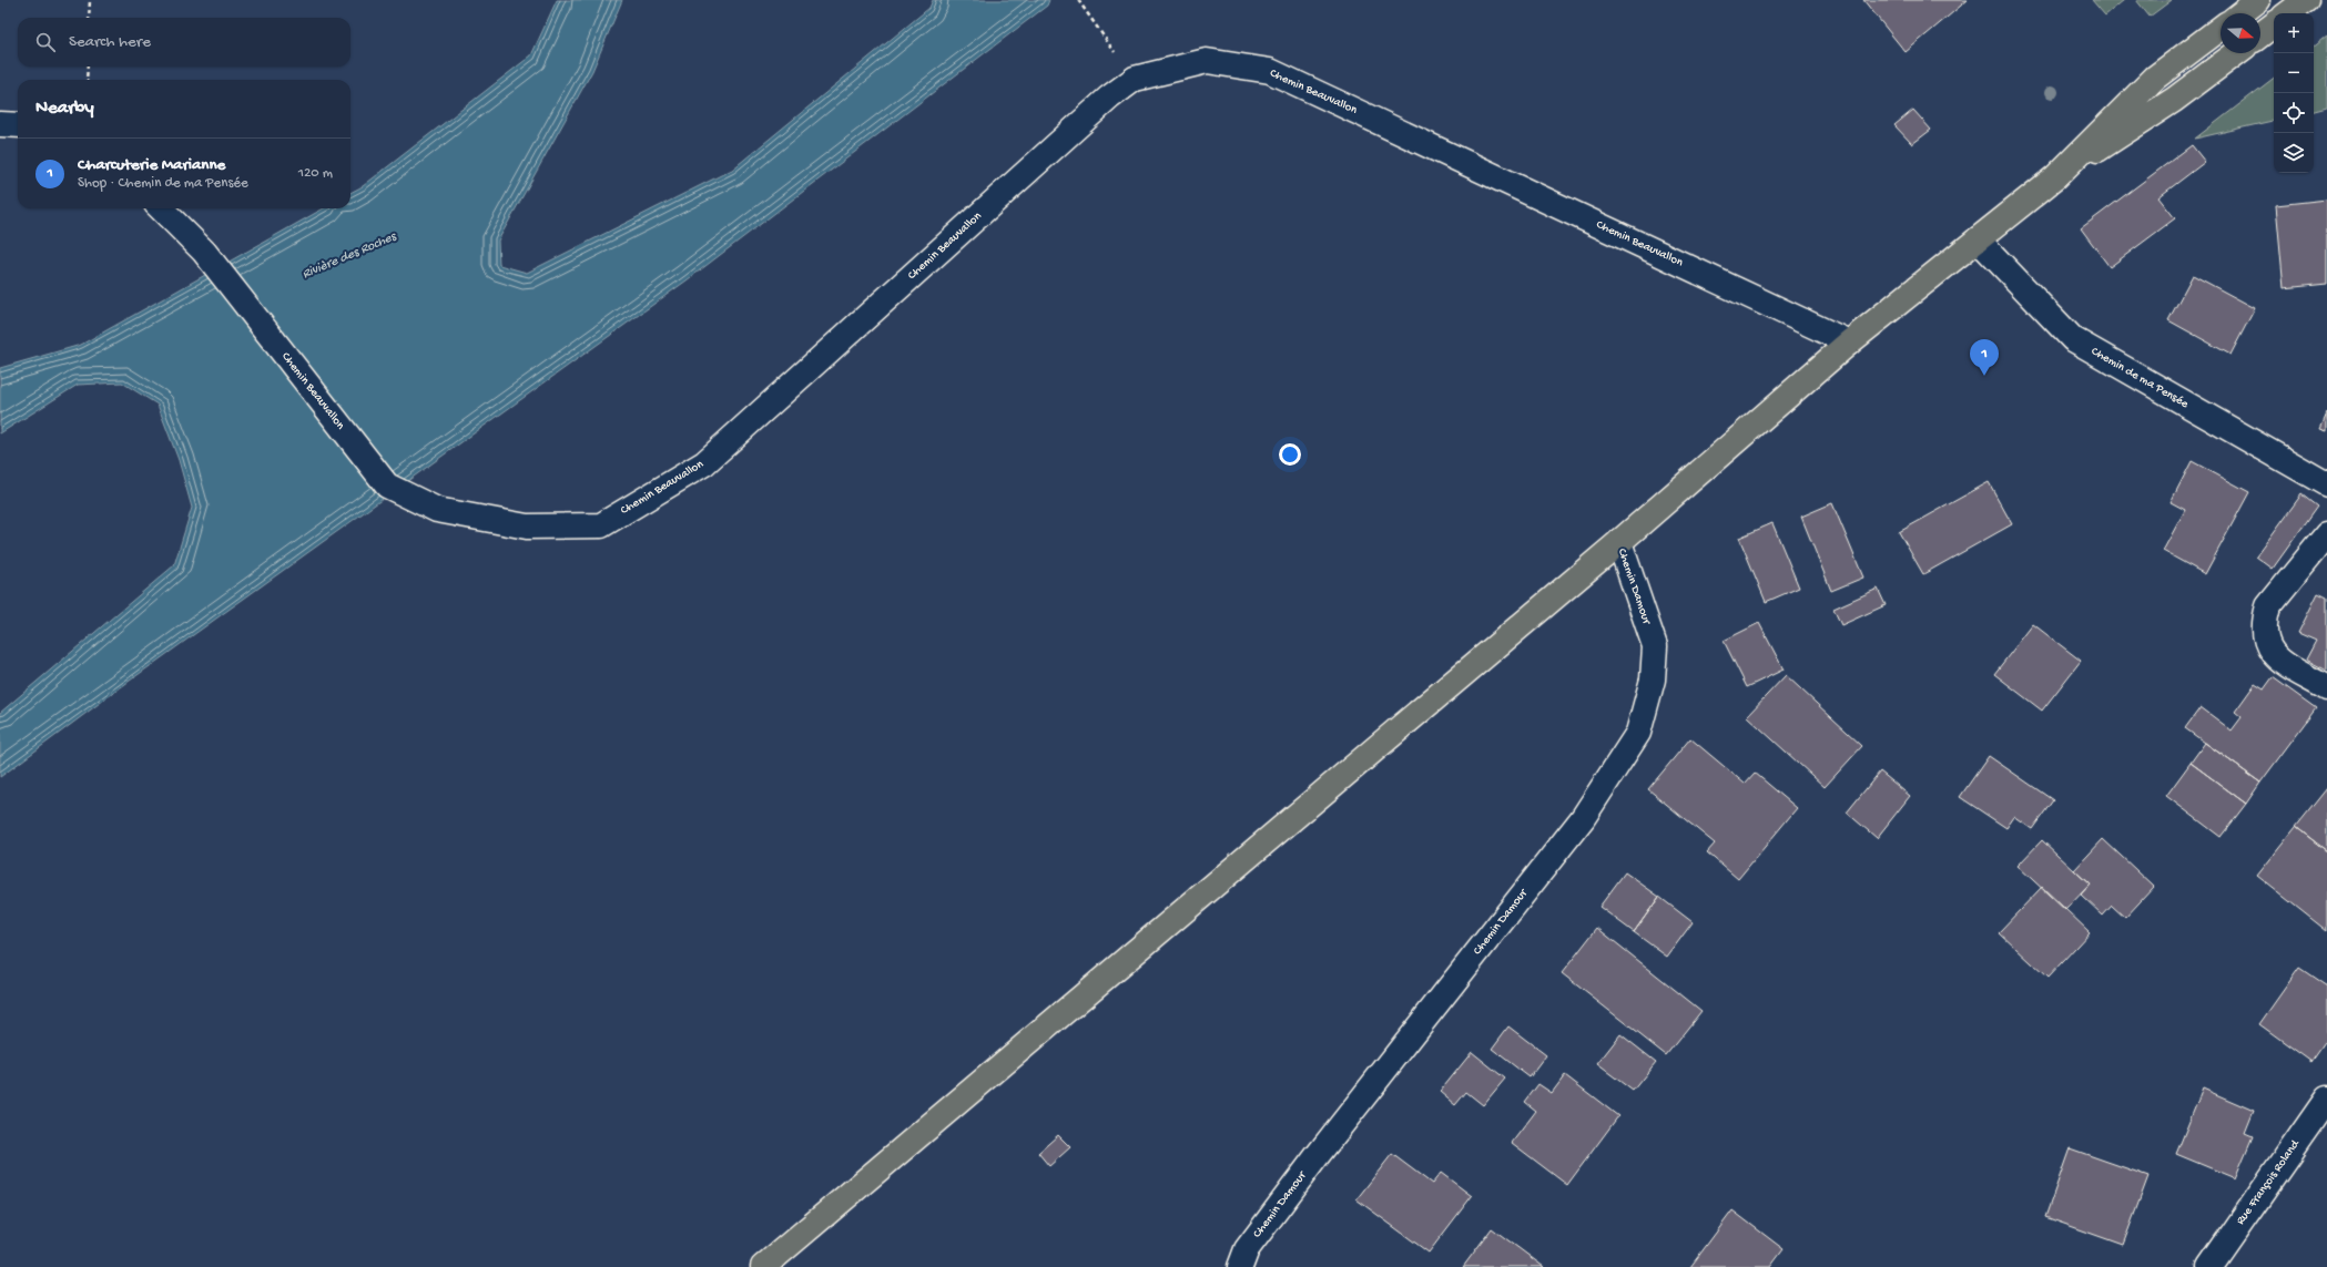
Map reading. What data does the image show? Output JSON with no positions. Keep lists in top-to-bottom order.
{
  "streets": {
    "street": [
      "Chemin Beauvallon",
      "Chemin de ma Pensée",
      "Chemin Damour",
      "Rue François Roland"
    ]
  },
  "water": ["Rivière des Roches"],
  "north": "right",
  "page": {
    "map_buttons": ["+", "−"],
    "search": "Search here",
    "heading": "Nearby",
    "list": [
      {
        "mark": "1",
        "name": "Charcuterie Marianne",
        "note": "Shop · Chemin de ma Pensée",
        "value": "120 m"
      }
    ],
    "pins": "1"
  }
}
